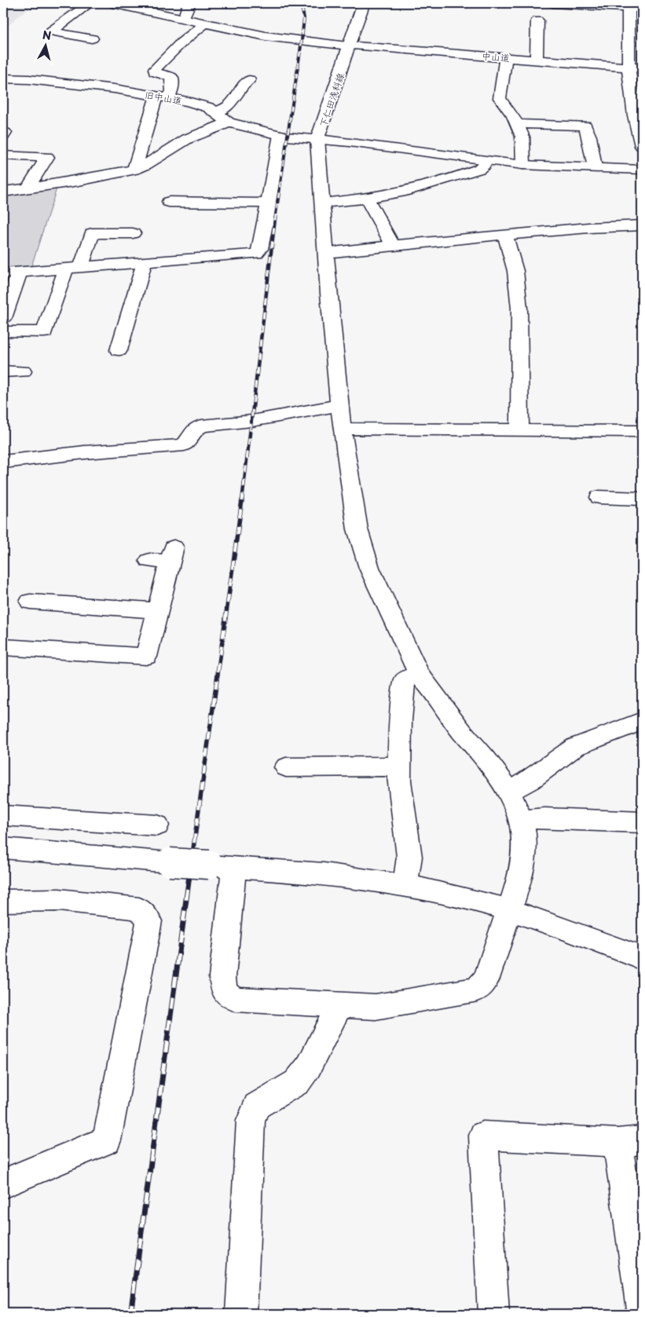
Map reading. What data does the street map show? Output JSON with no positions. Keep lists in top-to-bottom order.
{
  "streets": {
    "street": ["中山道", "旧中山道", "下仁田浅科線"]
  },
  "crossings": [
    ["中山道", "下仁田浅科線"],
    ["旧中山道", "下仁田浅科線"]
  ],
  "north": "top"
}
